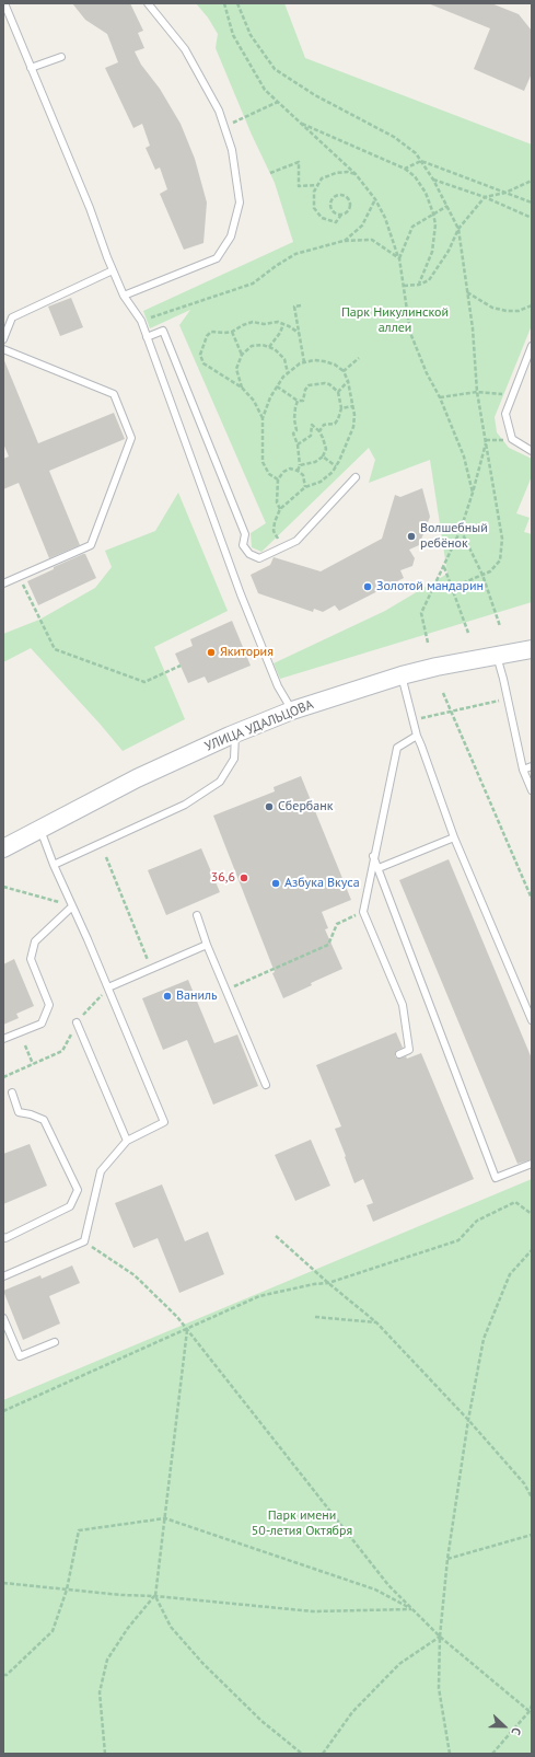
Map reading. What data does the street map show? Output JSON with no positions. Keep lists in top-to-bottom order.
{
  "streets": {
    "street": ["УЛИЦА УДАЛЬЦОВА"]
  },
  "parks": ["Парк Никулинской аллеи", "Парк имени 50-летия Октября"],
  "places": [
    "Волшебный ребёнок",
    "Золотой мандарин",
    "Якитория",
    "Сбербанк",
    "36,6",
    "Азбука Вкуса",
    "Ваниль"
  ],
  "north": "right"
}
